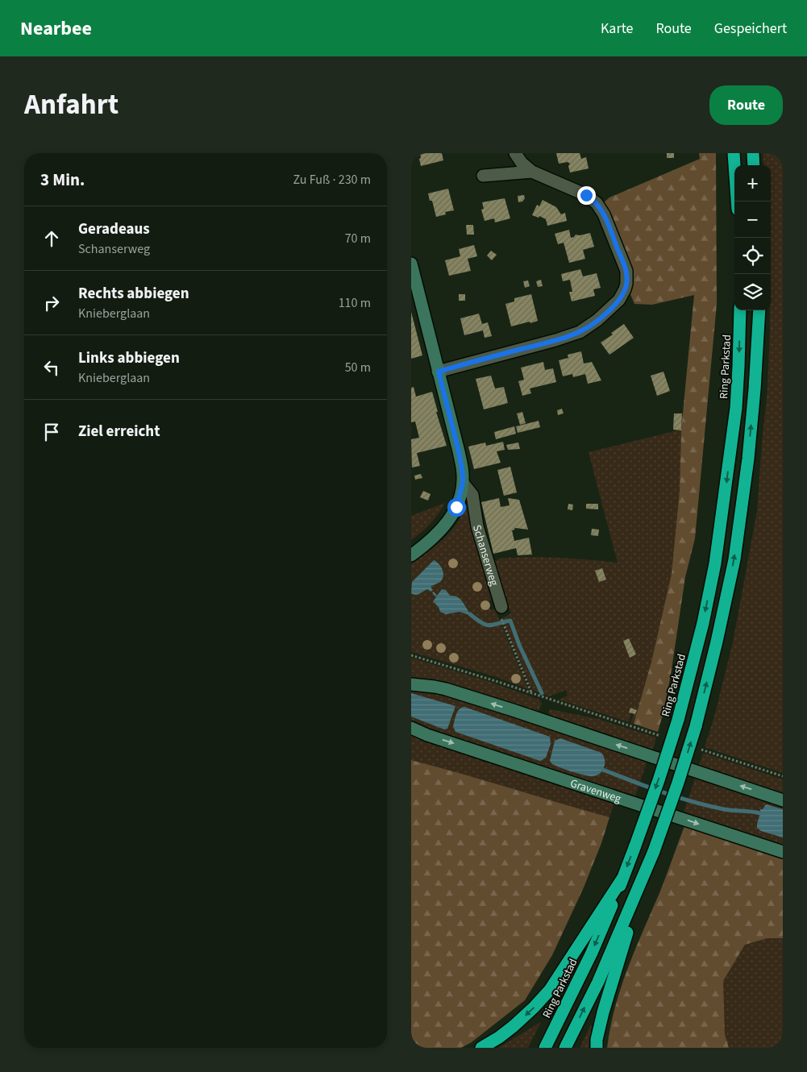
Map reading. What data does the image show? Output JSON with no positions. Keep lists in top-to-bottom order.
{
  "streets": {
    "highway": ["Ring Parkstad"],
    "street": ["Schanserweg", "Gravenweg"]
  },
  "page": {
    "header": "Nearbee",
    "nav": ["Karte", "Route", "Gespeichert"],
    "title": "Anfahrt",
    "buttons": "Route",
    "heading": ["3 Min.", "Zu Fuß · 230 m"],
    "map_buttons": ["+", "−"],
    "list": [
      ["Geradeaus", "Schanserweg", "70 m"],
      ["Rechts abbiegen", "Knieberglaan", "110 m"],
      ["Links abbiegen", "Knieberglaan", "50 m"],
      "Ziel erreicht"
    ]
  }
}
